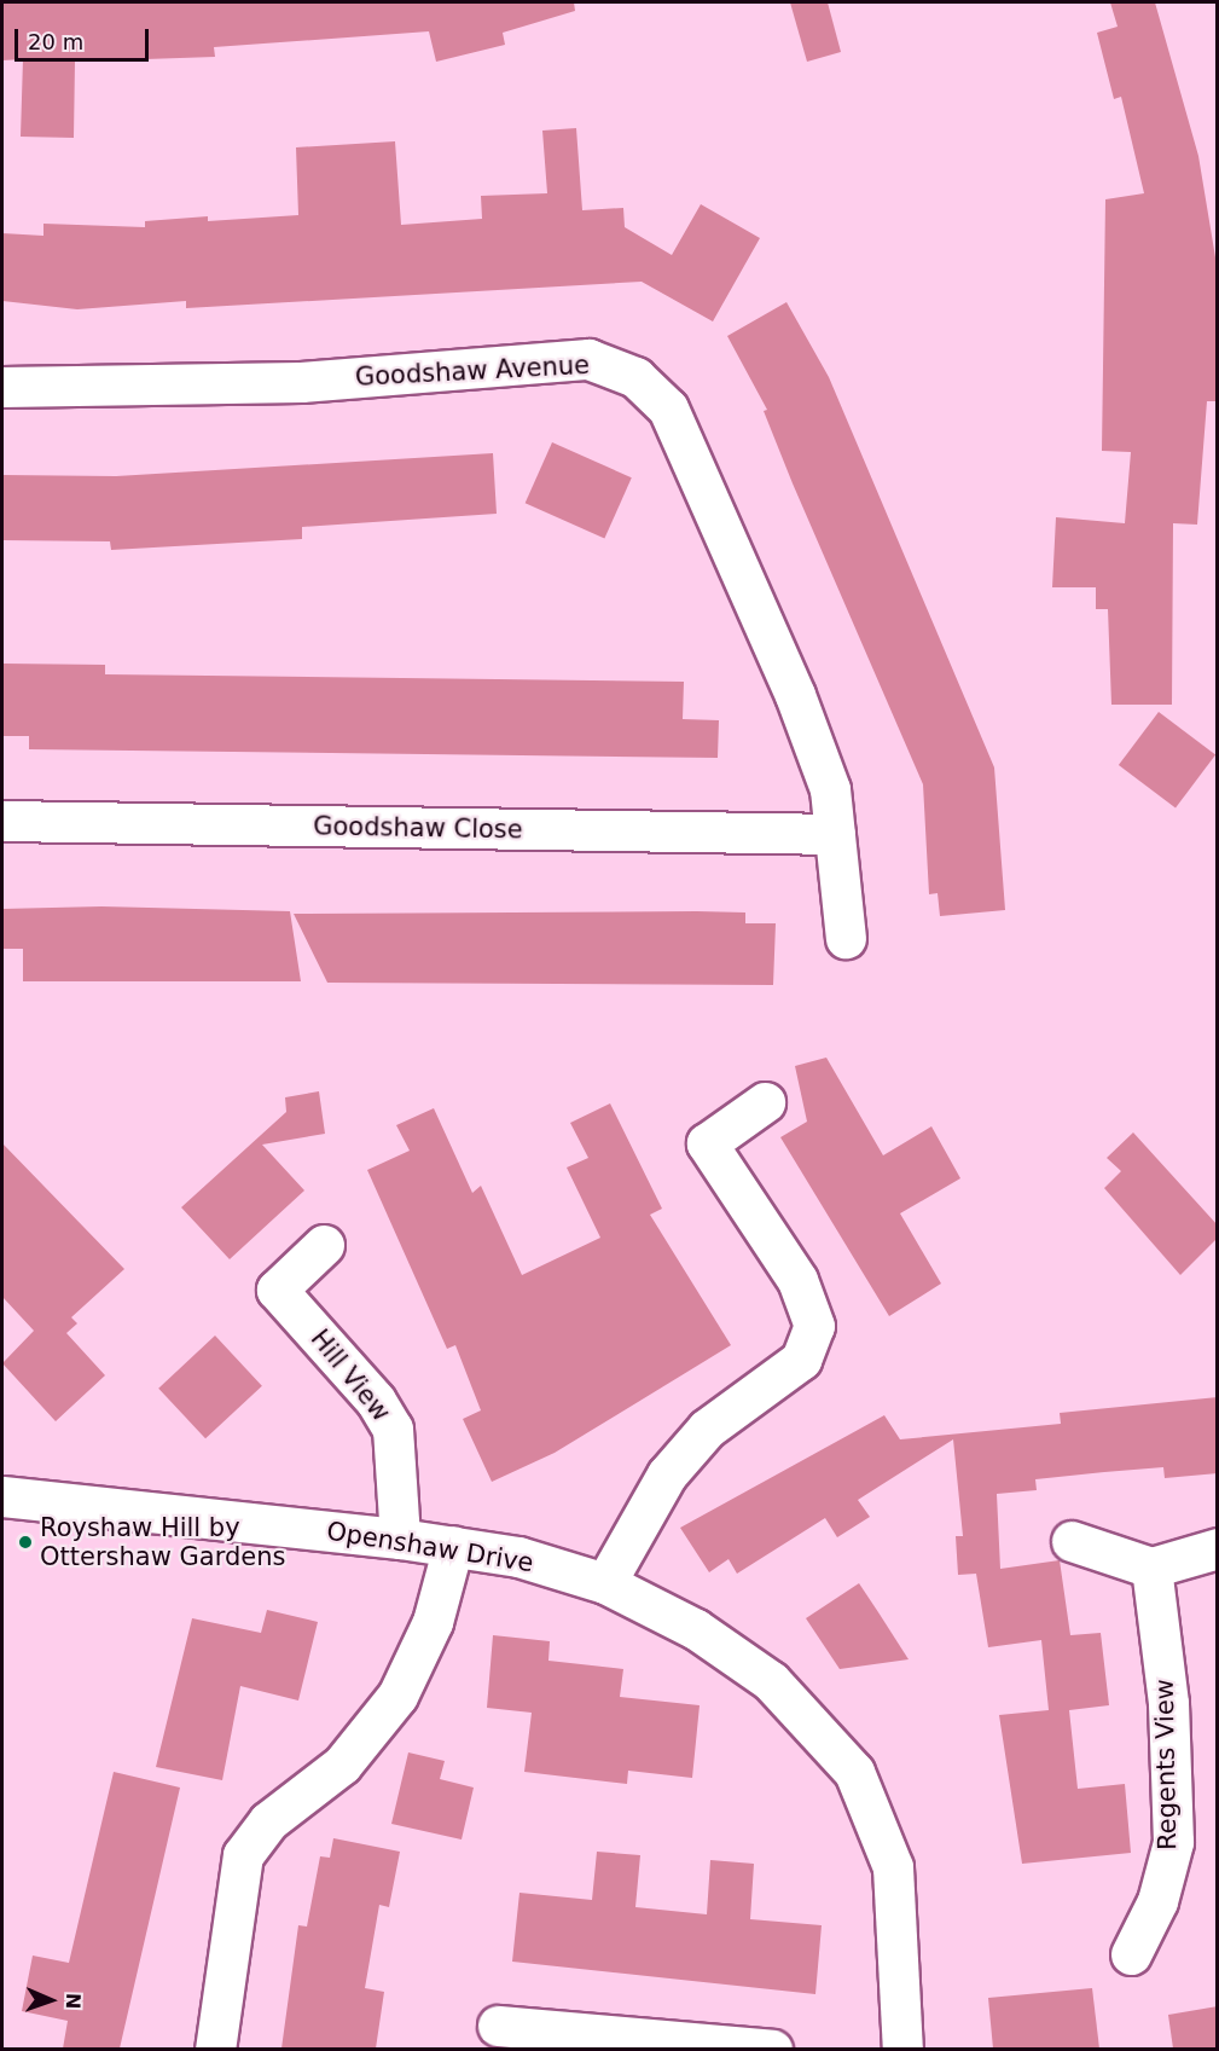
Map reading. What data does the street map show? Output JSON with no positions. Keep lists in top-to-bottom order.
{
  "streets": {
    "street": [
      "Goodshaw Avenue",
      "Goodshaw Close",
      "Hill View",
      "Openshaw Drive",
      "Regents View"
    ]
  },
  "crossings": [
    ["Goodshaw Avenue", "Goodshaw Close"],
    ["Hill View", "Openshaw Drive"]
  ],
  "places": ["Royshaw Hill by Ottershaw Gardens"],
  "scale_bar": "20 m",
  "north": "right"
}
